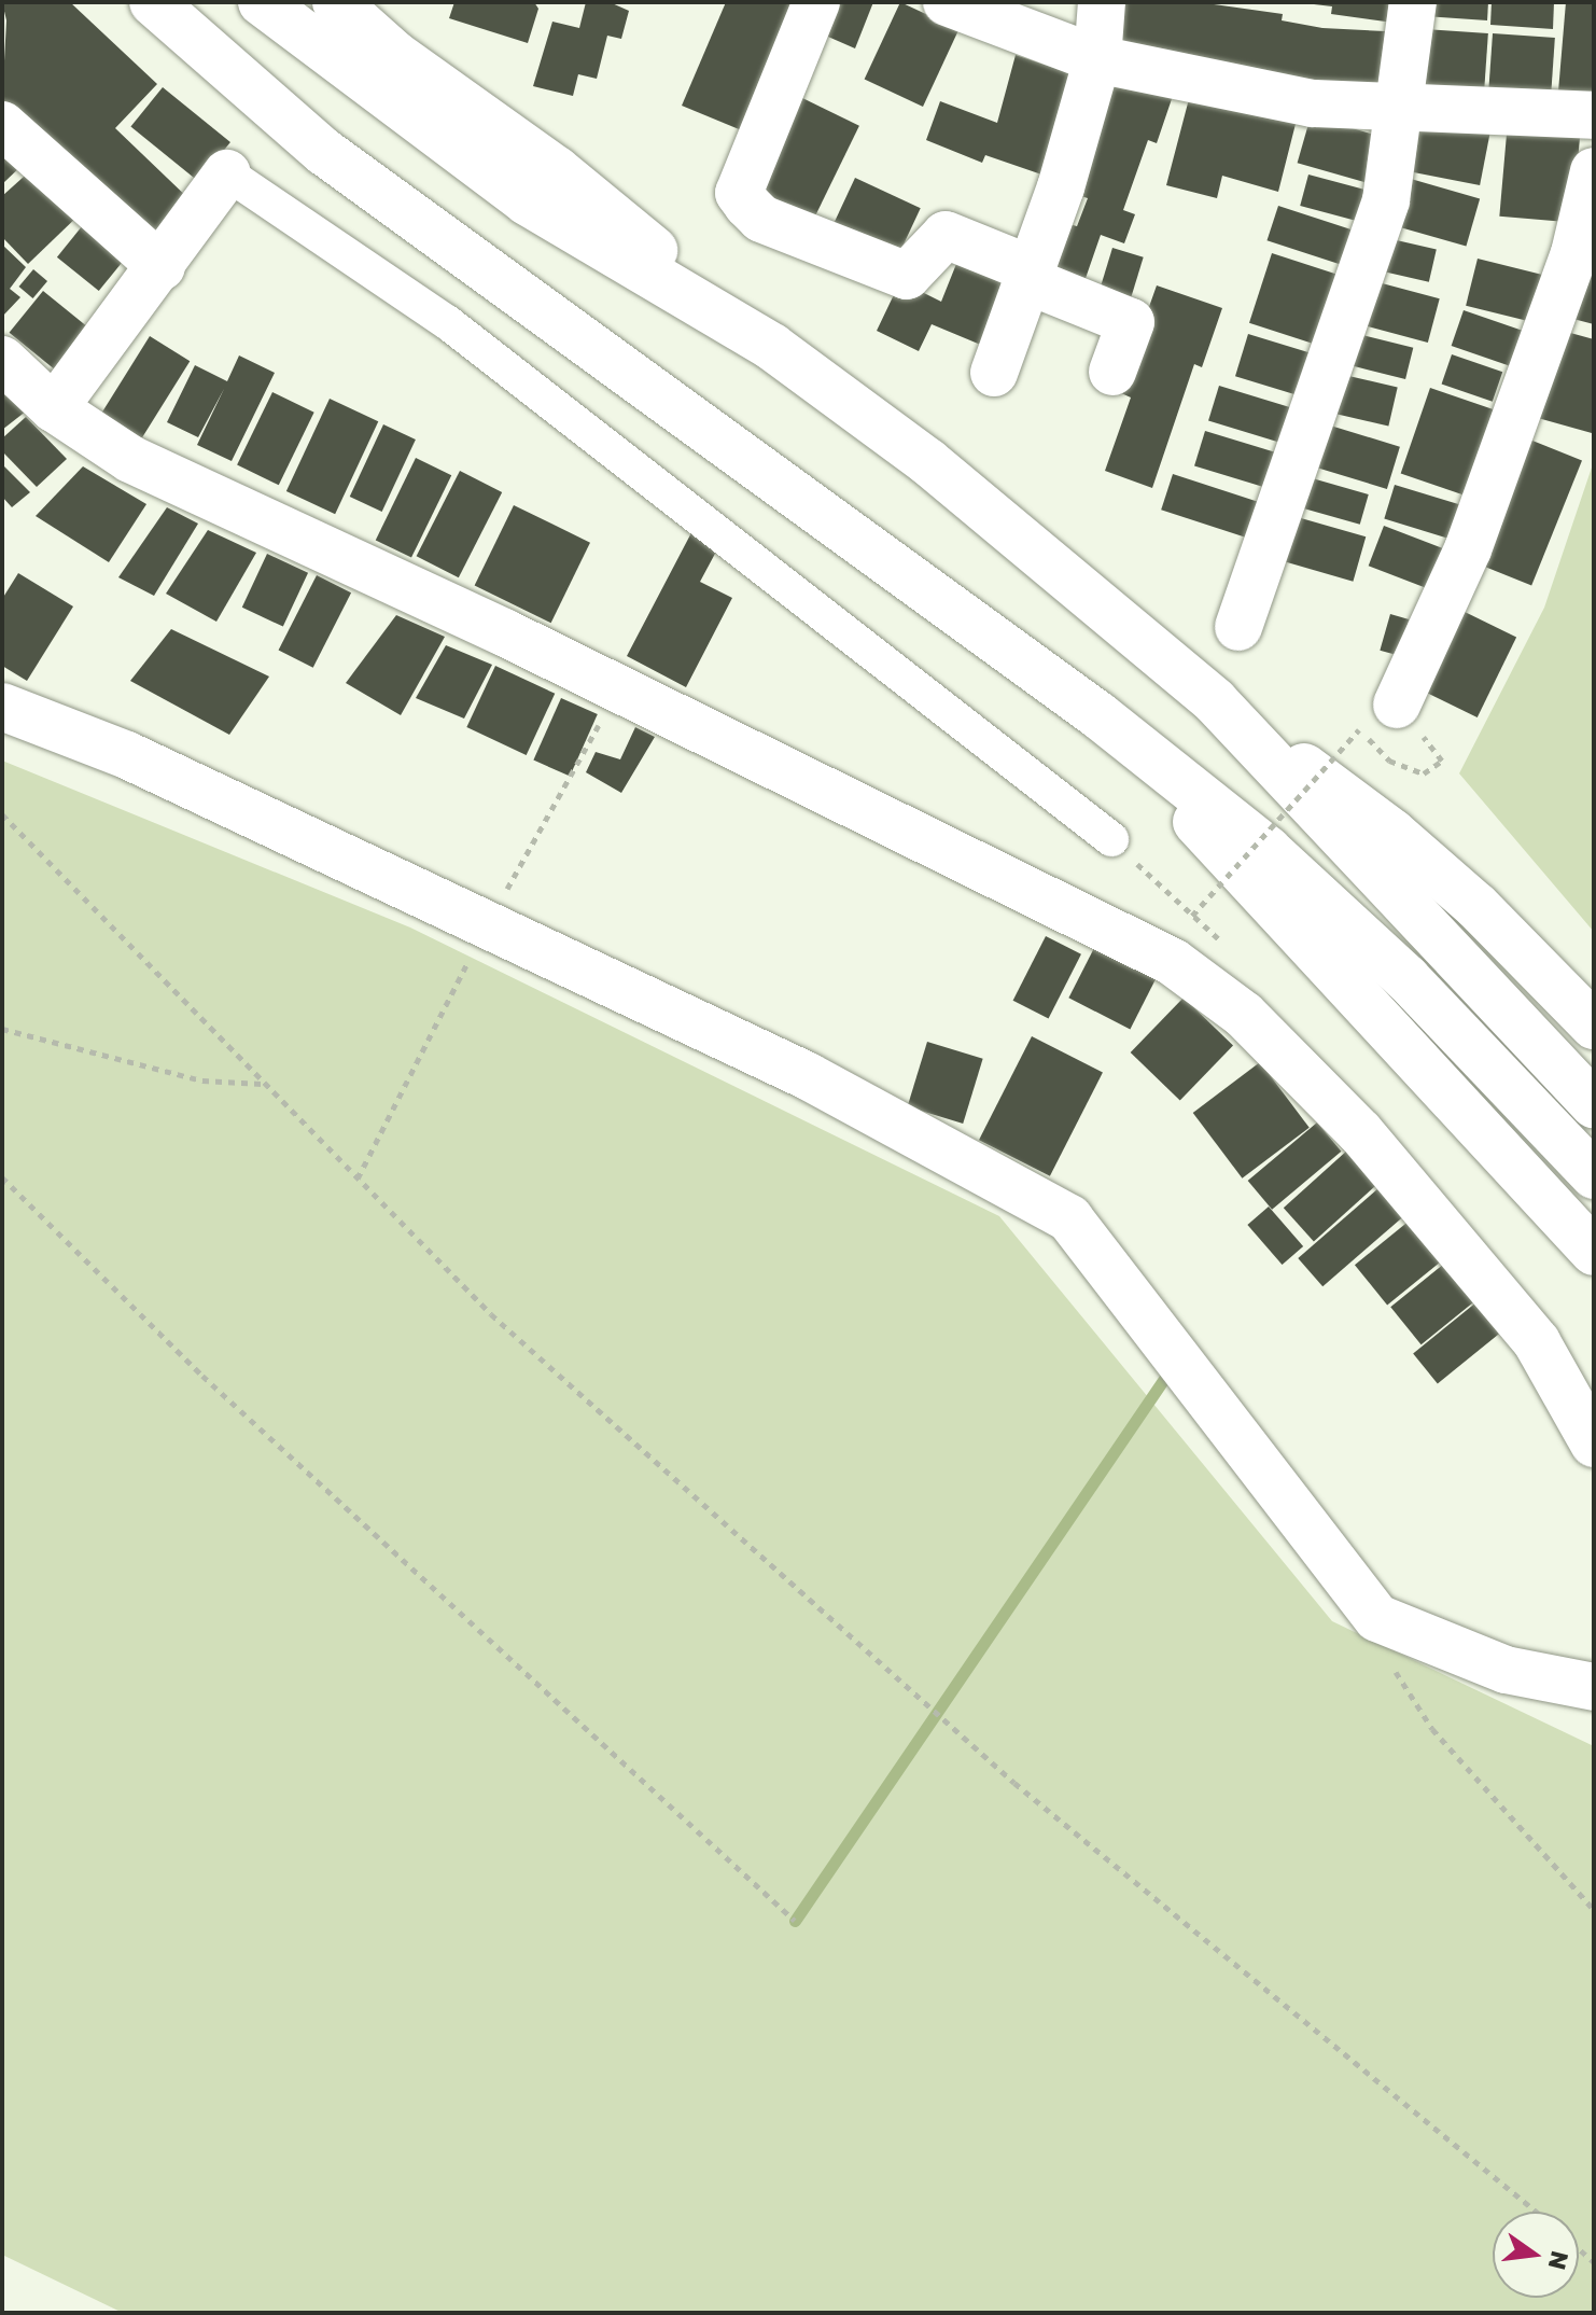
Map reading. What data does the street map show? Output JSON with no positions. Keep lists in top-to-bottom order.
{
  "north": "right"
}
